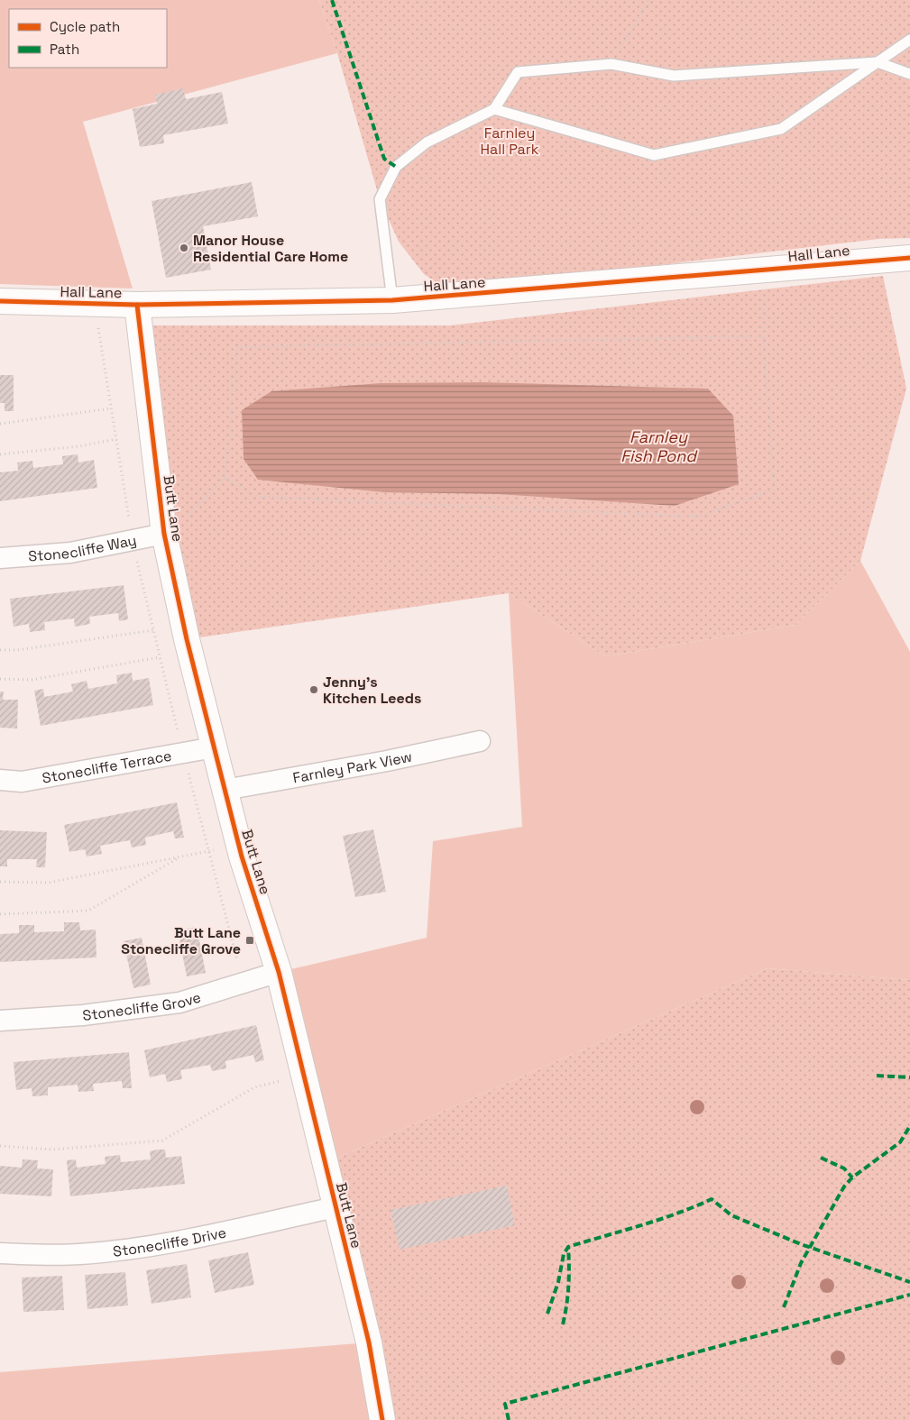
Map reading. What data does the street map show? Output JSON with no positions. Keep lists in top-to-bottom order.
{
  "streets": {
    "street": [
      "Hall Lane",
      "Butt Lane",
      "Stonecliffe Way",
      "Stonecliffe Terrace",
      "Farnley Park View",
      "Stonecliffe Grove",
      "Stonecliffe Drive"
    ]
  },
  "crossings": [
    ["Hall Lane", "Butt Lane"],
    ["Butt Lane", "Stonecliffe Way"],
    ["Butt Lane", "Stonecliffe Terrace"],
    ["Butt Lane", "Farnley Park View"],
    ["Butt Lane", "Stonecliffe Grove"],
    ["Butt Lane", "Stonecliffe Drive"]
  ],
  "water": ["Farnley Fish Pond"],
  "parks": ["Farnley Hall Park"],
  "places": {
    "other": ["Manor House Residential Care Home", "Jenny's Kitchen Leeds"],
    "transit": ["Butt Lane Stonecliffe Grove"]
  },
  "legend": ["Cycle path", "Path"]
}
